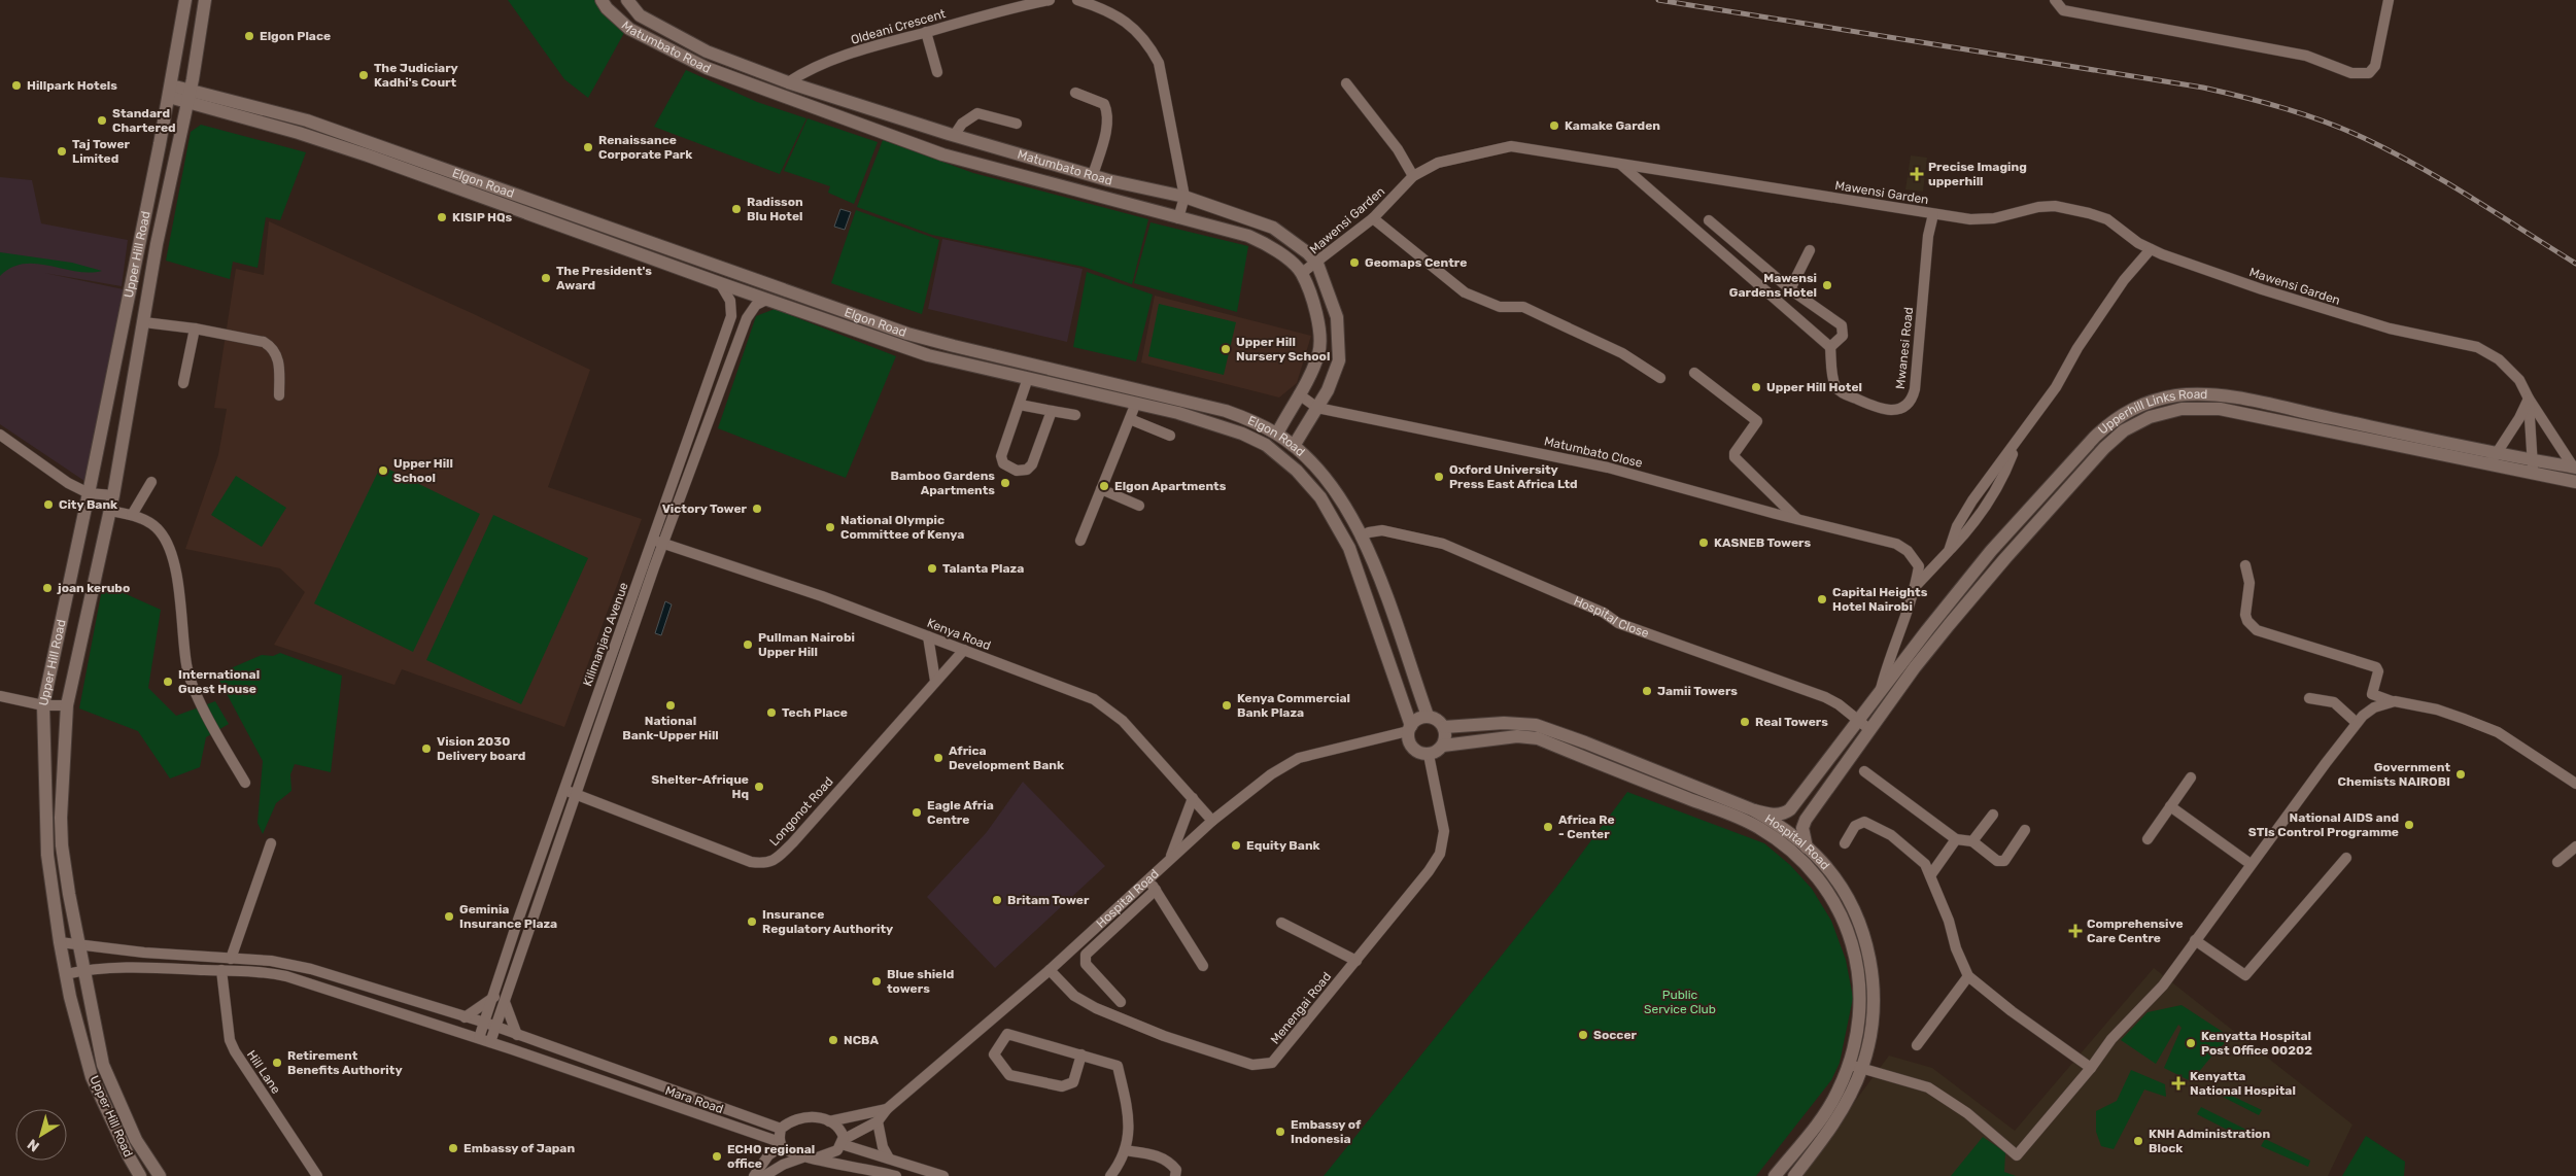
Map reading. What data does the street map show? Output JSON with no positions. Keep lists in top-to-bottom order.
{
  "streets": {
    "street": [
      "Oldeani Crescent",
      "Matumbato Road",
      "Elgon Road",
      "Mawensi Garden",
      "Upper Hill Road",
      "Mwanesi Road",
      "Upperhill Links Road",
      "Matumbato Close",
      "Hospital Close",
      "Kilimanjaro Avenue",
      "Kenya Road",
      "Longonot Road",
      "Hospital Road",
      "Menengai Road",
      "Hill Lane",
      "Mara Road"
    ]
  },
  "crossings": [
    ["Oldeani Crescent", "Matumbato Road"],
    ["Matumbato Road", "Elgon Road"],
    ["Matumbato Road", "Mawensi Garden"],
    ["Matumbato Road", "Matumbato Close"],
    ["Elgon Road", "Upper Hill Road"],
    ["Elgon Road", "Hospital Close"],
    ["Elgon Road", "Kilimanjaro Avenue"],
    ["Elgon Road", "Hospital Road"],
    ["Elgon Road", "Menengai Road"],
    ["Mawensi Garden", "Mwanesi Road"],
    ["Mawensi Garden", "Upperhill Links Road"],
    ["Upper Hill Road", "Mara Road"],
    ["Upperhill Links Road", "Hospital Close"],
    ["Kilimanjaro Avenue", "Kenya Road"],
    ["Kilimanjaro Avenue", "Longonot Road"],
    ["Kilimanjaro Avenue", "Mara Road"],
    ["Kenya Road", "Longonot Road"],
    ["Kenya Road", "Hospital Road"],
    ["Hospital Road", "Menengai Road"],
    ["Hospital Road", "Mara Road"],
    ["Hill Lane", "Mara Road"]
  ],
  "parks": ["Public Service Club"],
  "places": {
    "other": [
      "Elgon Place",
      "The Judiciary Kadhi's Court",
      "Hillpark Hotels",
      "Standard Chartered",
      "Kamake Garden",
      "Renaissance Corporate Park",
      "Taj Tower Limited",
      "Radisson Blu Hotel",
      "KISIP HQs",
      "Geomaps Centre",
      "The President's Award",
      "Mawensi Gardens Hotel",
      "Upper Hill Nursery School",
      "Upper Hill Hotel",
      "Upper Hill School",
      "Oxford University Press East Africa Ltd",
      "Bamboo Gardens Apartments",
      "Elgon Apartments",
      "City Bank",
      "Victory Tower",
      "National Olympic Committee of Kenya",
      "KASNEB Towers",
      "Talanta Plaza",
      "joan kerubo",
      "Capital Heights Hotel Nairobi",
      "Pullman Nairobi Upper Hill",
      "International Guest House",
      "Jamii Towers",
      "National Bank-Upper Hill",
      "Kenya Commercial Bank Plaza",
      "Tech Place",
      "Real Towers",
      "Vision 2030 Delivery board",
      "Africa Development Bank",
      "Government Chemists NAIROBI",
      "Shelter-Afrique Hq",
      "Eagle Afria Centre",
      "National AIDS and STIs Control Programme",
      "Africa Re - Center",
      "Equity Bank",
      "Britam Tower",
      "Geminia Insurance Plaza",
      "Insurance Regulatory Authority",
      "Blue shield towers",
      "Soccer",
      "NCBA",
      "Kenyatta Hospital Post Office 00202",
      "Retirement Benefits Authority",
      "Embassy of Indonesia",
      "KNH Administration Block",
      "Embassy of Japan",
      "ECHO regional office"
    ],
    "health": ["Precise Imaging upperhill", "Comprehensive Care Centre", "Kenyatta National Hospital"]
  },
  "north": "bottom left"
}
